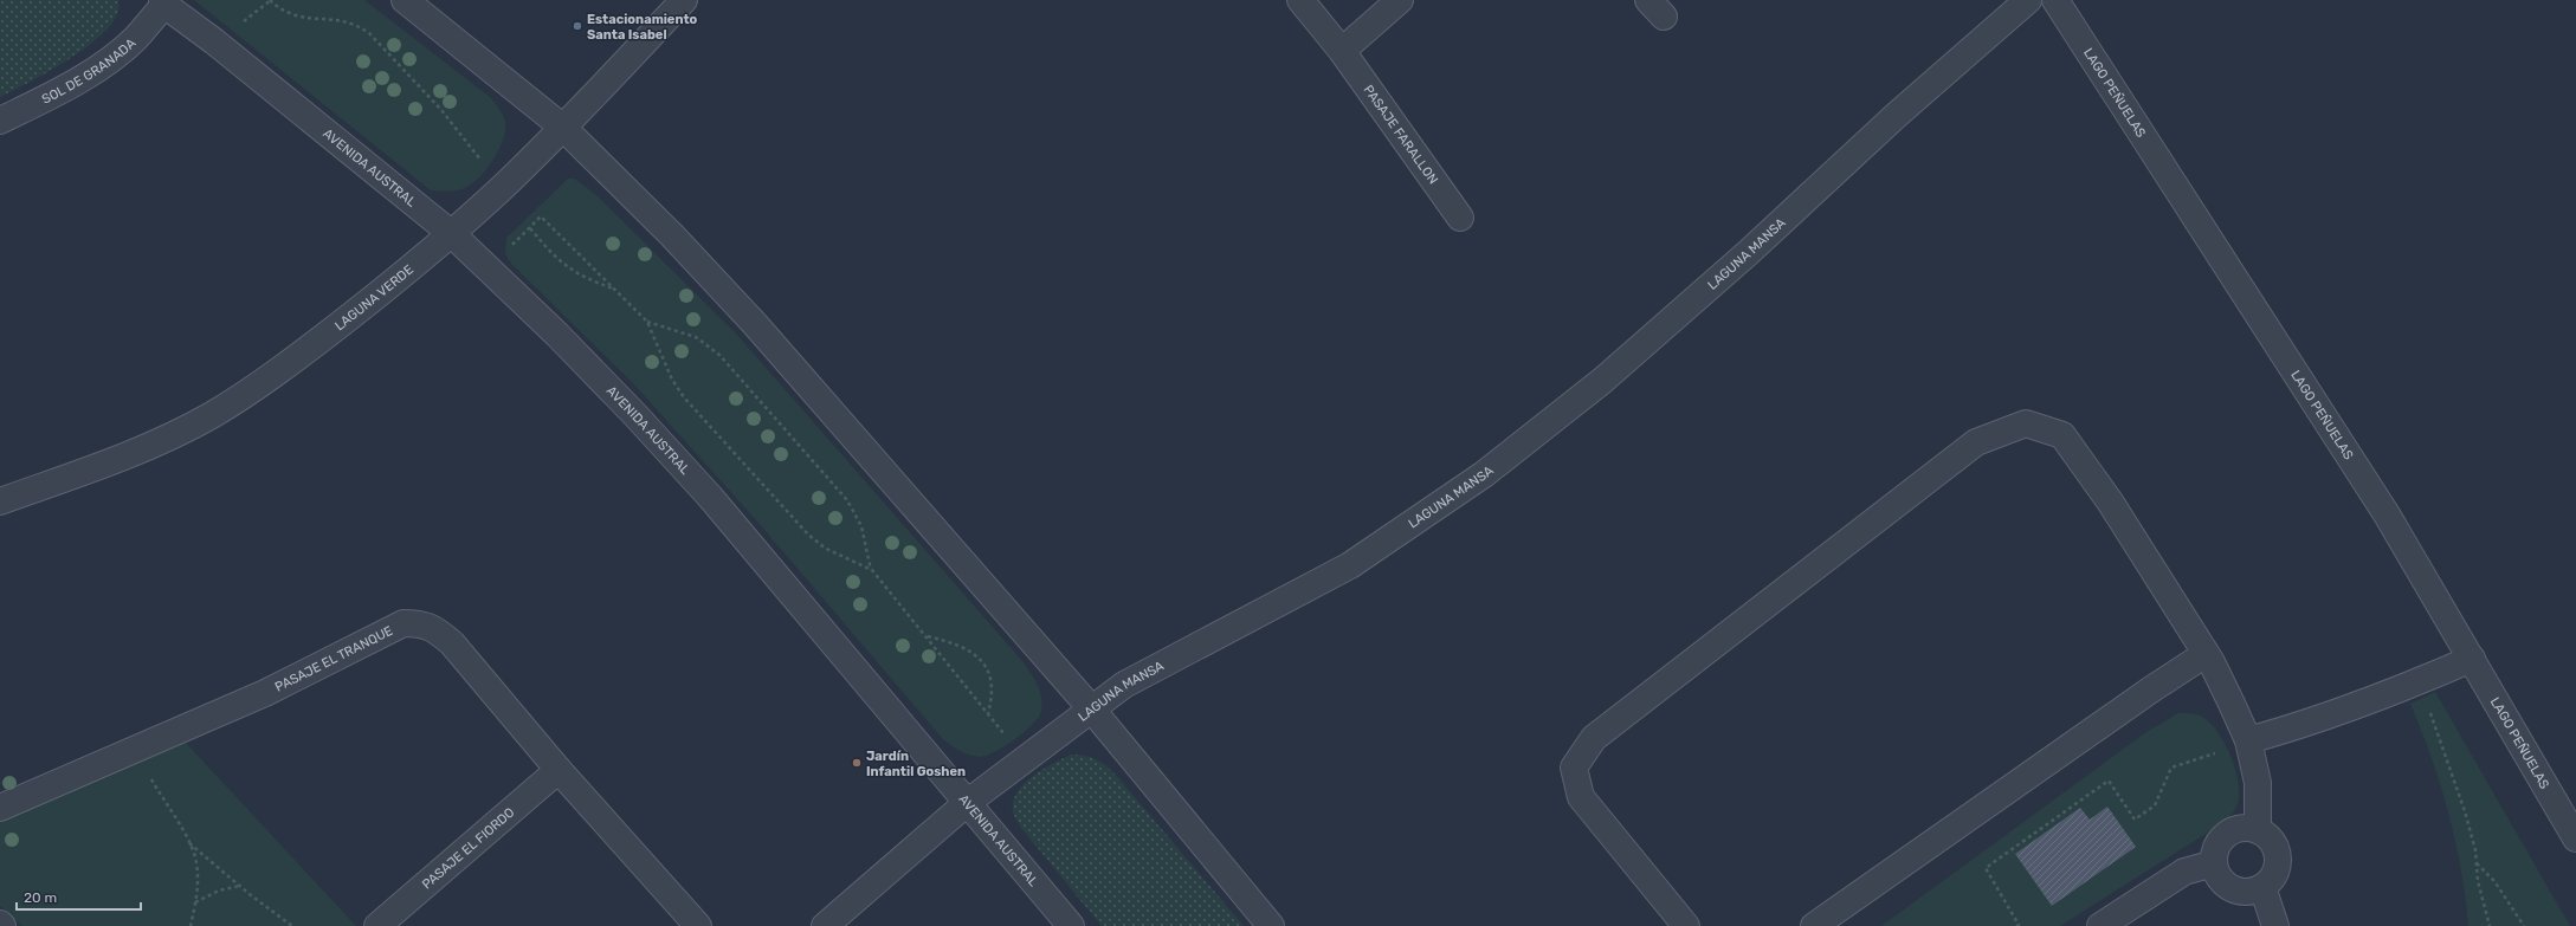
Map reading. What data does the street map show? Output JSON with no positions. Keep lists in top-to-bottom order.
{
  "streets": {
    "street": [
      "SOL DE GRANADA",
      "LAGO PEÑUELAS",
      "PASAJE FARALLON",
      "AVENIDA AUSTRAL",
      "LAGUNA MANSA",
      "LAGUNA VERDE",
      "PASAJE EL TRANQUE",
      "PASAJE EL FIORDO"
    ]
  },
  "crossings": [
    ["SOL DE GRANADA", "AVENIDA AUSTRAL"],
    ["AVENIDA AUSTRAL", "LAGUNA MANSA"],
    ["AVENIDA AUSTRAL", "LAGUNA VERDE"],
    ["PASAJE EL TRANQUE", "PASAJE EL FIORDO"]
  ],
  "places": ["Estacionamiento Santa Isabel", "Jardín Infantil Goshen"],
  "scale_bar": "20 m"
}
